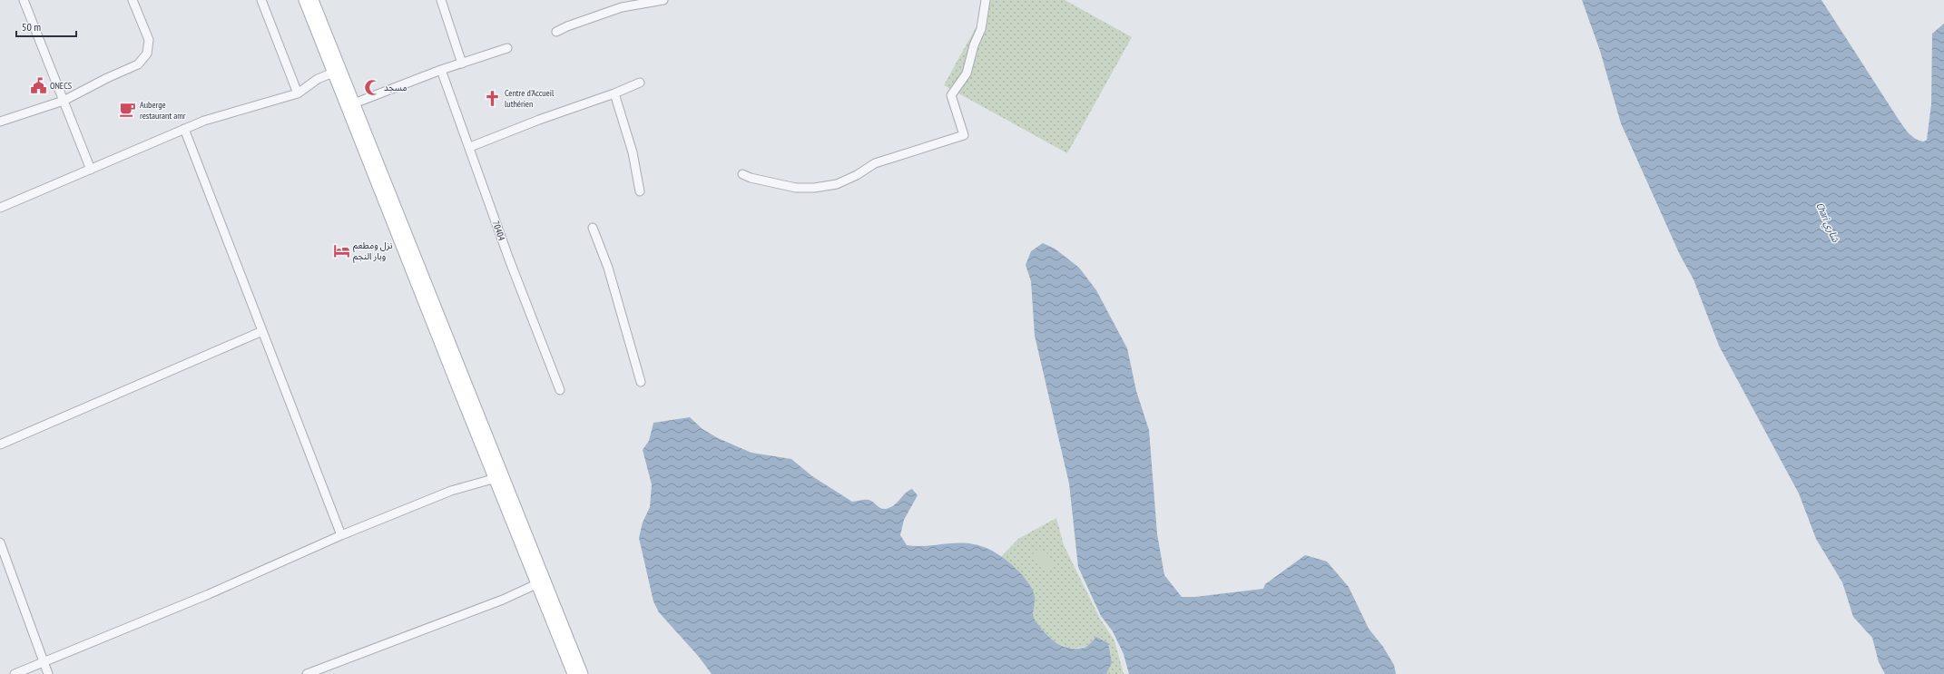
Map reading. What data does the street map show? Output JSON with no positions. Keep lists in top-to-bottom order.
{
  "streets": {
    "street": ["70404"]
  },
  "water": ["Chari شاري"],
  "places": {
    "public building": ["ONECS"],
    "mosque": ["مسجد"],
    "church": ["Centre d'Accueil luthérien"],
    "cafe": ["Auberge restaurant amr"],
    "hotel": ["نزل ومطعم وبار النجم"]
  },
  "scale_bar": "50 m"
}
